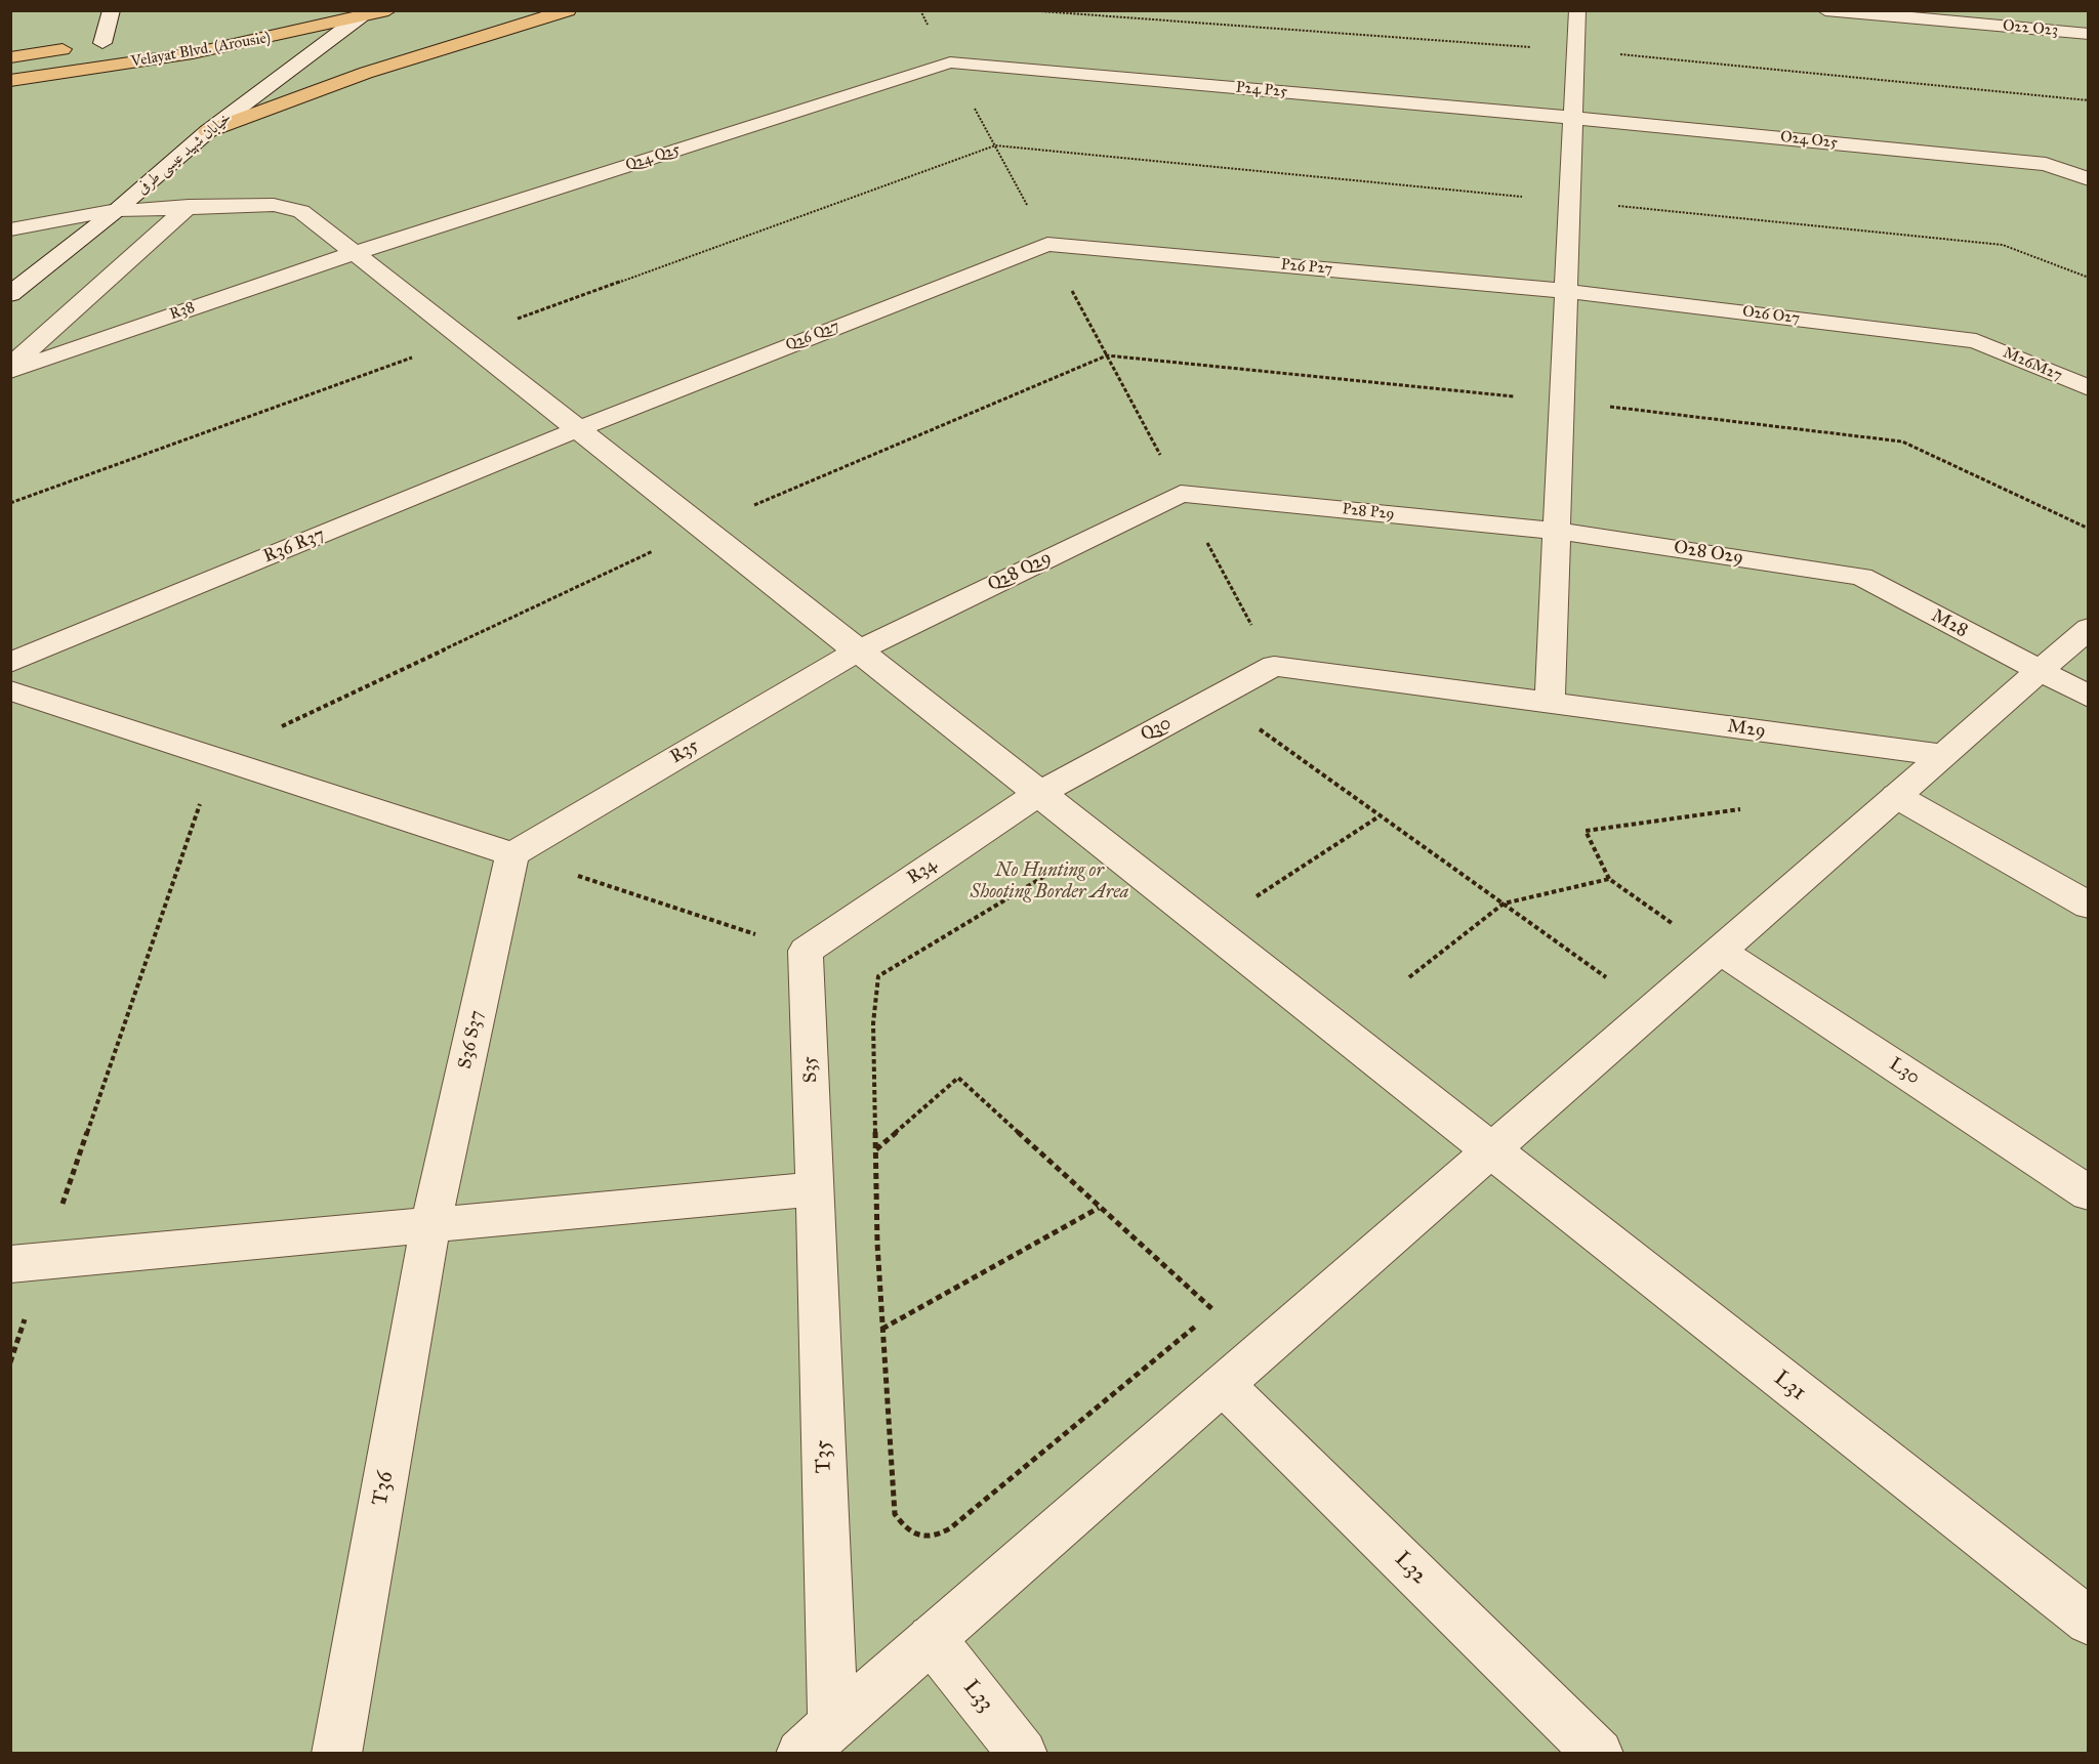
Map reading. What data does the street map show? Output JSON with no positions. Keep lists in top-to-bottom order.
{
  "streets": {
    "main road": ["Velayat Blvd. (Arousie)"],
    "street": [
      "O22 O23",
      "P24 P25",
      "O24 O25",
      "خیابان شهید عیسی طرفی",
      "Q24 Q25",
      "P26 P27",
      "R38",
      "O26 O27",
      "Q26 Q27",
      "M26M27",
      "P28 P29",
      "R36 R37",
      "O28 O29",
      "Q28 Q29",
      "M28",
      "Q30",
      "M29",
      "R35",
      "R34",
      "S36 S37",
      "S35",
      "L30",
      "L31",
      "T35",
      "T36",
      "L32",
      "L33"
    ]
  },
  "crossings": [
    ["Velayat Blvd. (Arousie)", "خیابان شهید عیسی طرفی"],
    ["P24 P25", "O24 O25"],
    ["P24 P25", "Q24 Q25"],
    ["خیابان شهید عیسی طرفی", "L31"],
    ["Q24 Q25", "R38"],
    ["Q24 Q25", "L31"],
    ["P26 P27", "O26 O27"],
    ["P26 P27", "Q26 Q27"],
    ["R38", "L31"],
    ["O26 O27", "M26M27"],
    ["Q26 Q27", "R36 R37"],
    ["Q26 Q27", "L31"],
    ["P28 P29", "O28 O29"],
    ["P28 P29", "Q28 Q29"],
    ["R36 R37", "L31"],
    ["O28 O29", "M28"],
    ["Q28 Q29", "R35"],
    ["Q28 Q29", "L31"],
    ["Q30", "M29"],
    ["Q30", "R34"],
    ["Q30", "L31"],
    ["R35", "S36 S37"],
    ["R35", "L31"],
    ["R34", "S35"],
    ["R34", "L31"],
    ["S36 S37", "T36"],
    ["S35", "T35"]
  ],
  "parks": ["No Hunting or Shooting Border Area"]
}
